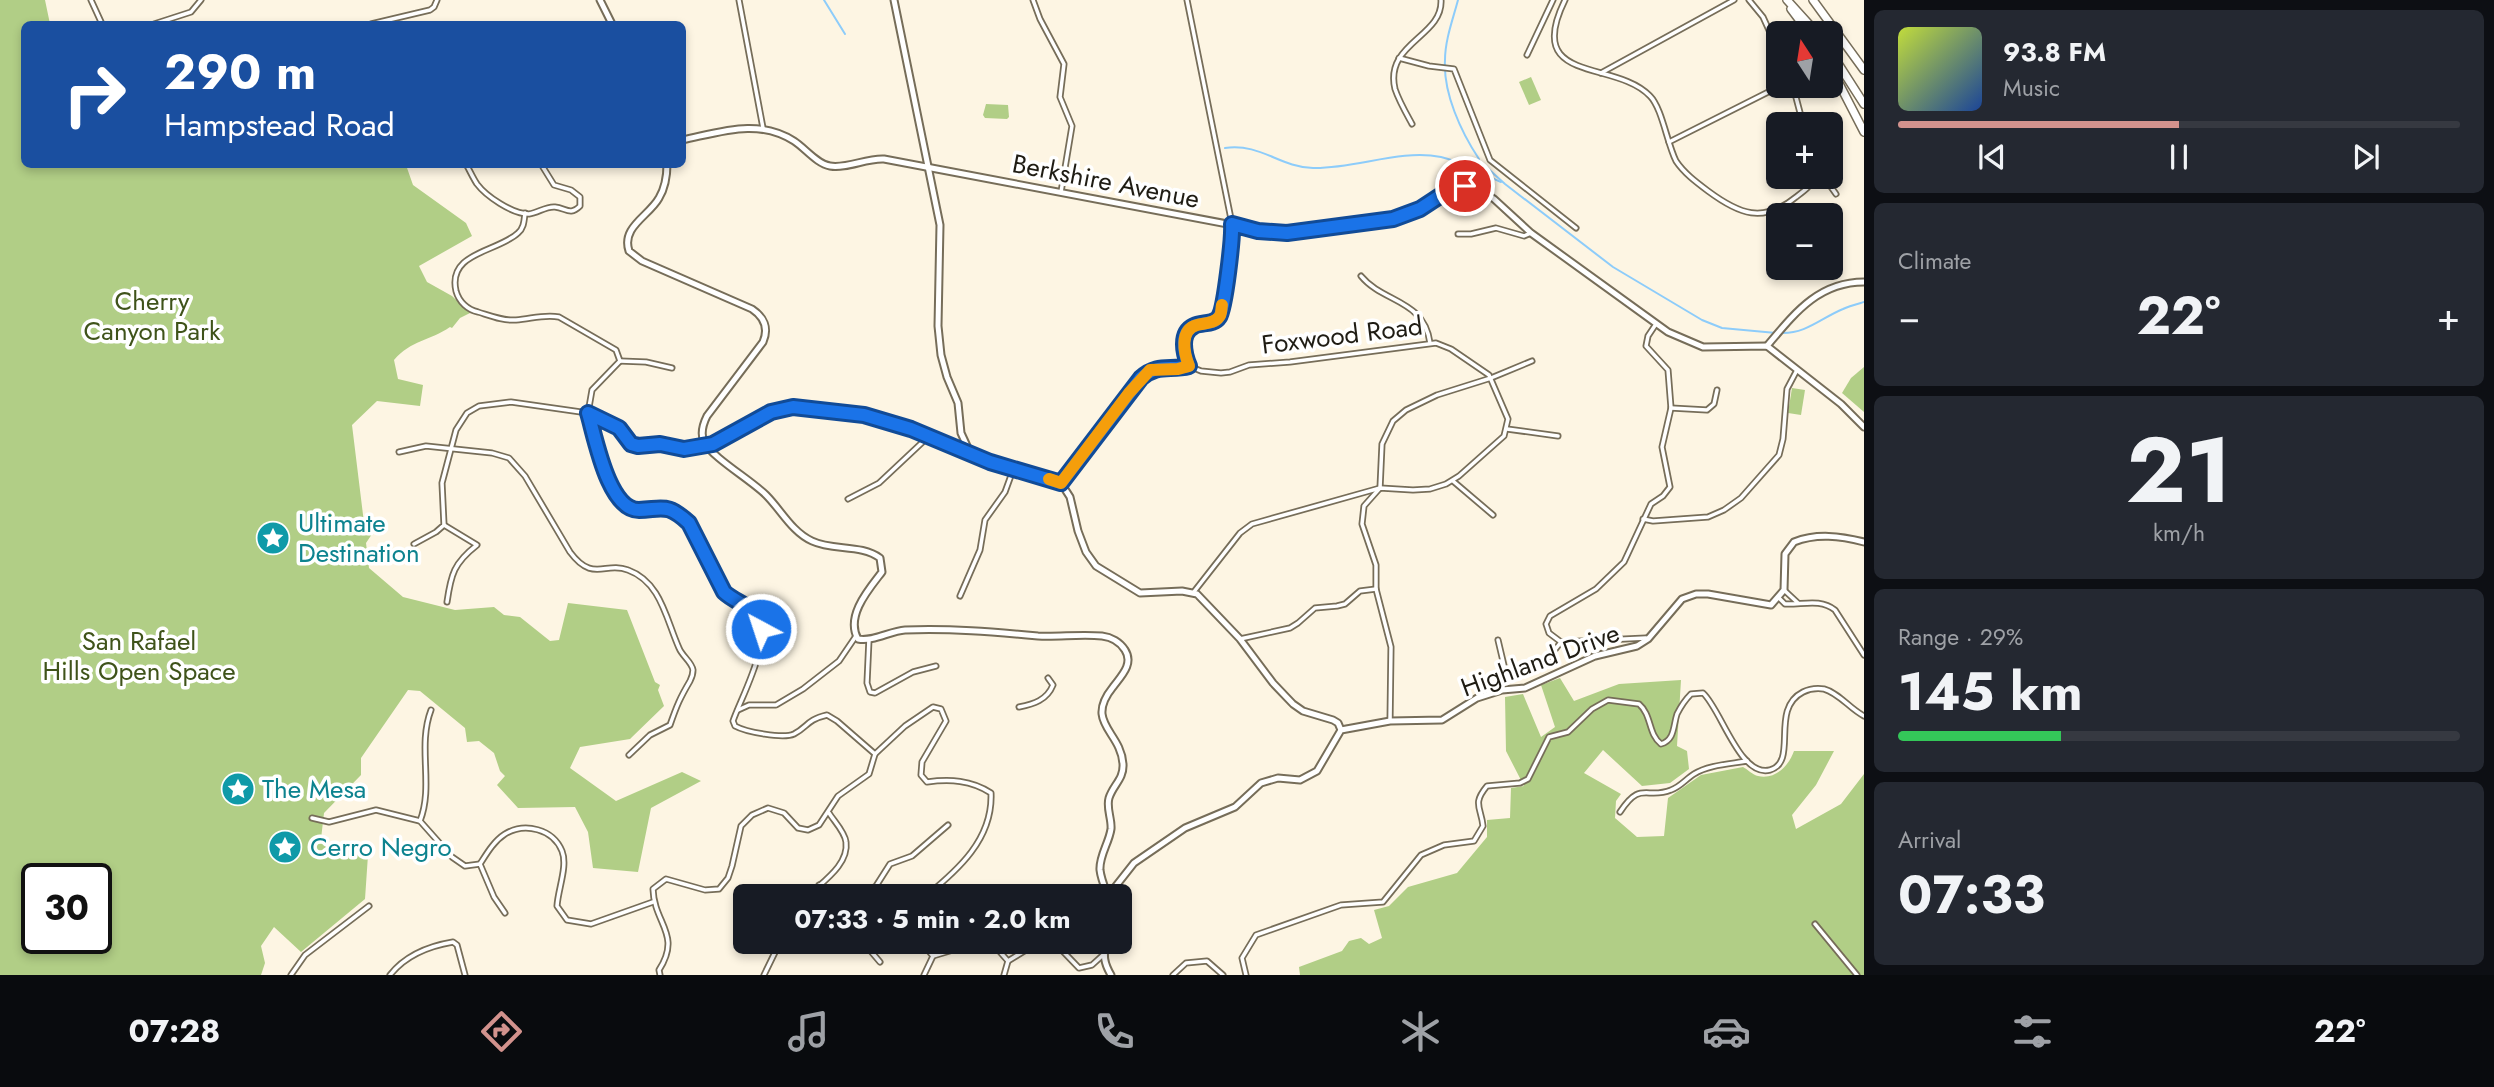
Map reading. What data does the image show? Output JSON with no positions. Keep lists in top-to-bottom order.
{
  "streets": {
    "street": ["Berkshire Avenue", "Foxwood Road", "Highland Drive"]
  },
  "parks": ["Cherry Canyon Park", "San Rafael Hills Open Space"],
  "places": {
    "place": ["Ultimate Destination", "The Mesa", "Cerro Negro"]
  },
  "north": "top",
  "page": {
    "map_buttons": ["+", "−"],
    "turn": ["290 m", "Hampstead Road"],
    "song": ["93.8 FM", "Music"],
    "tile": [
      "Climate",
      ["21", "km/h"],
      ["Range · 29%", "145 km"],
      ["Arrival", "07:33"]
    ],
    "heat": ["−", "22°", "+"],
    "limit": "30",
    "trip": "07:33 · 5 min · 2.0 km",
    "tabs": ["07:28", "22°"]
  }
}
